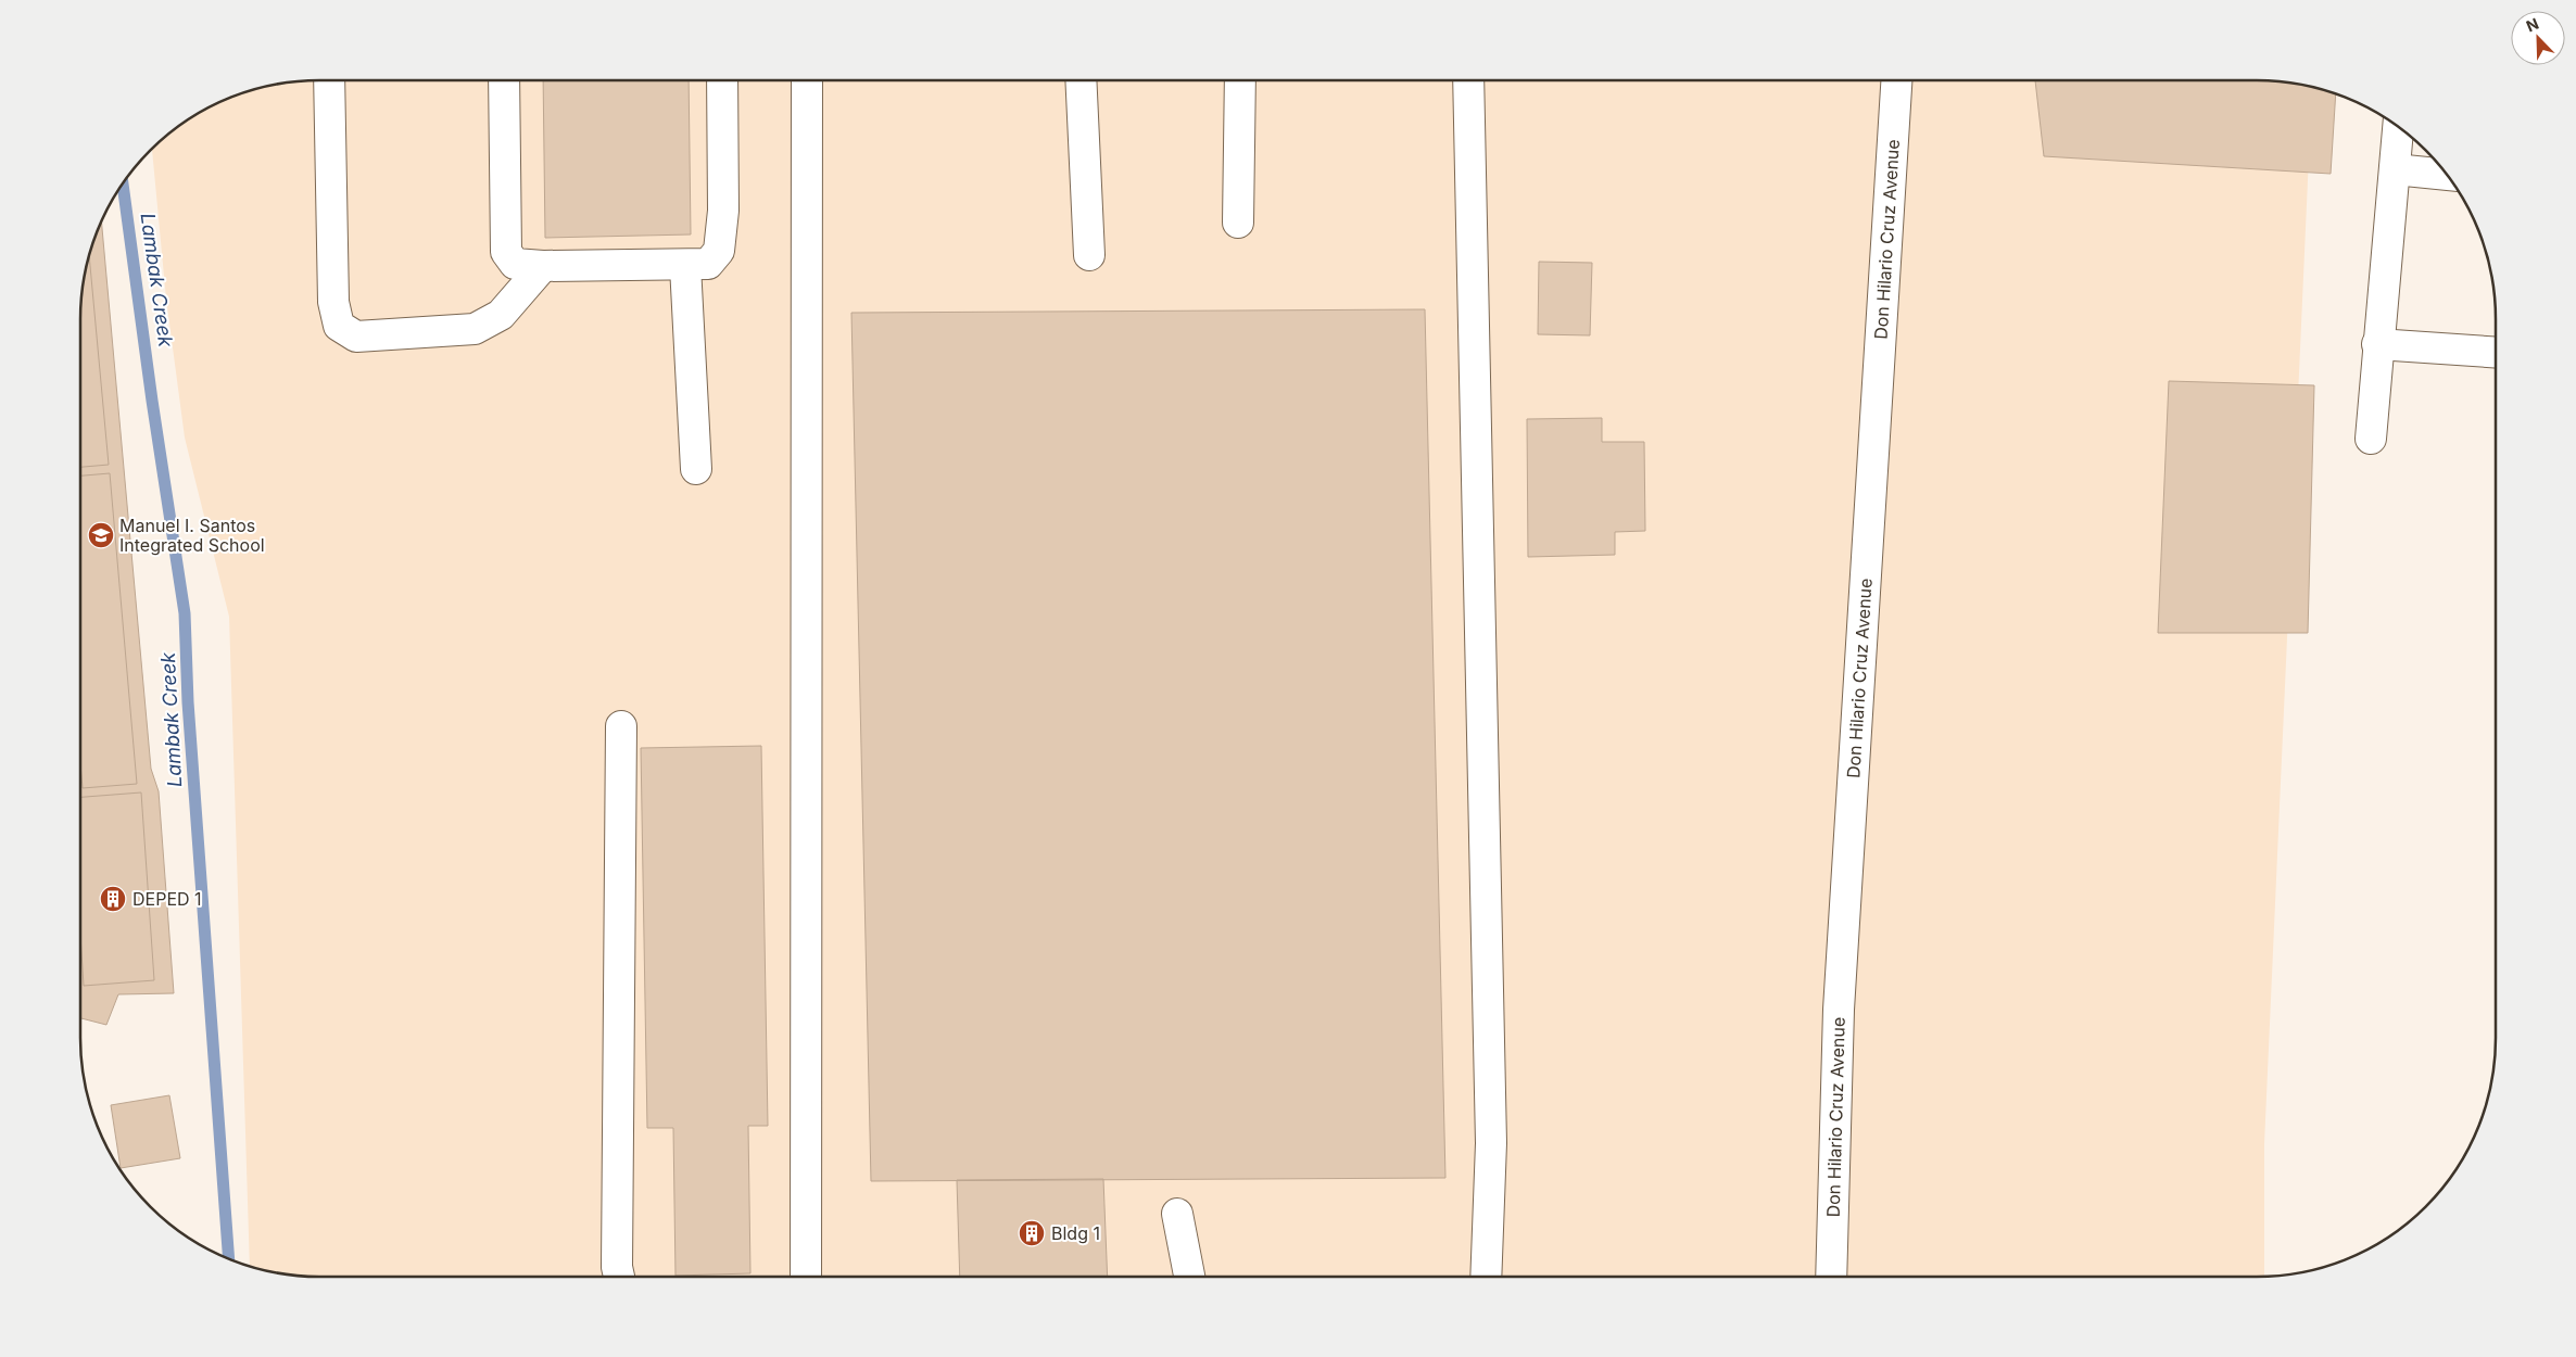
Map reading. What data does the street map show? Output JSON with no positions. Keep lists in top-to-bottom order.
{
  "streets": {
    "street": ["Don Hilario Cruz Avenue"]
  },
  "water": ["Lambak Creek"],
  "places": {
    "school or university": ["Manuel I. Santos Integrated School"],
    "building": ["DEPED 1", "Bldg 1"]
  },
  "north": "top left"
}
